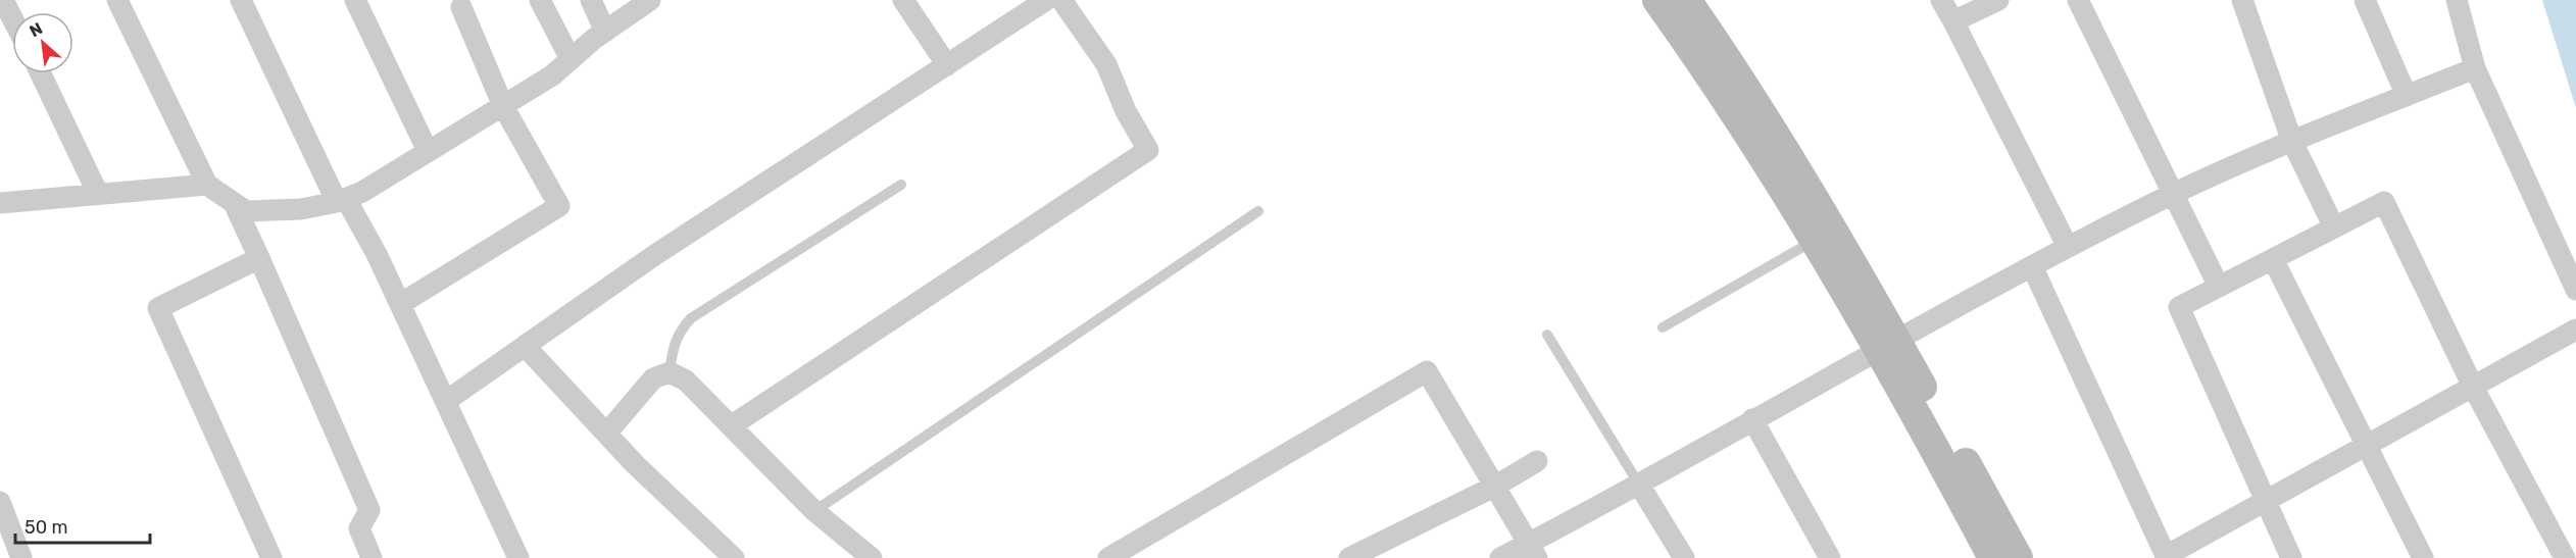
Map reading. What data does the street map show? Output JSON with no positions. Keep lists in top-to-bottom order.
{
  "scale_bar": "50 m",
  "north": "top left"
}
